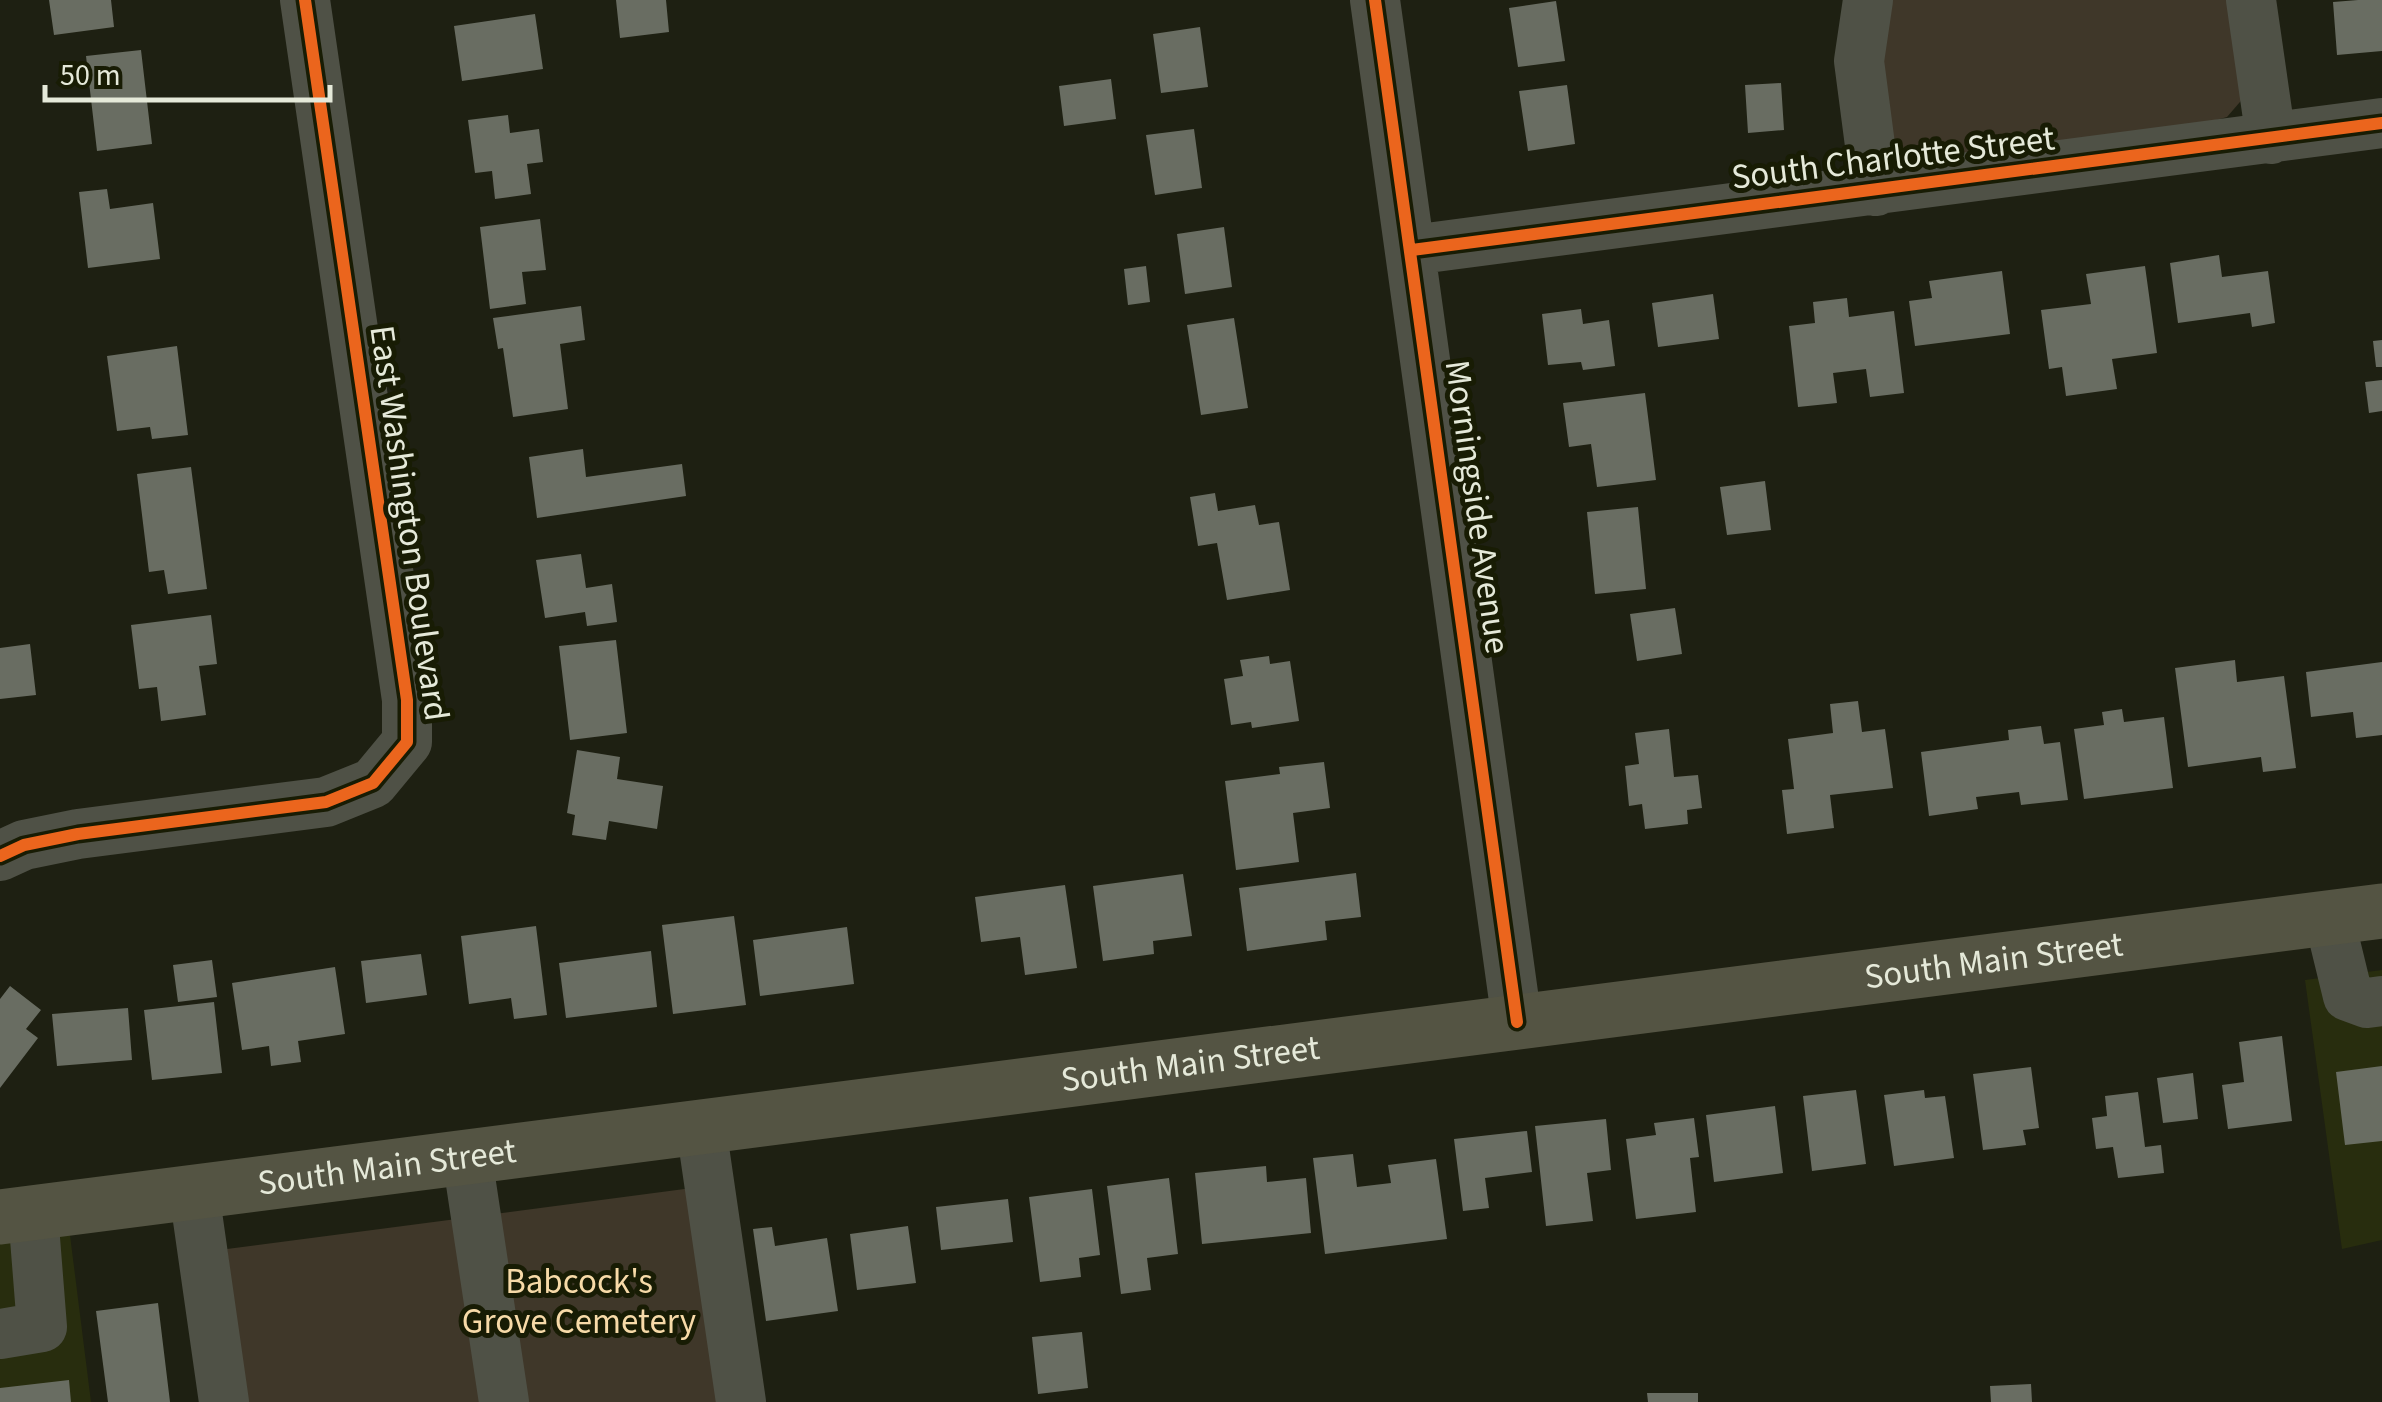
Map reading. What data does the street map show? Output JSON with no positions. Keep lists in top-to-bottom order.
{
  "streets": {
    "main road": ["South Main Street"],
    "street": ["South Charlotte Street", "Morningside Avenue", "East Washington Boulevard"]
  },
  "crossings": [
    ["South Charlotte Street", "Morningside Avenue"],
    ["Morningside Avenue", "South Main Street"]
  ],
  "parks": ["Babcock's Grove Cemetery"],
  "scale_bar": "50 m"
}
